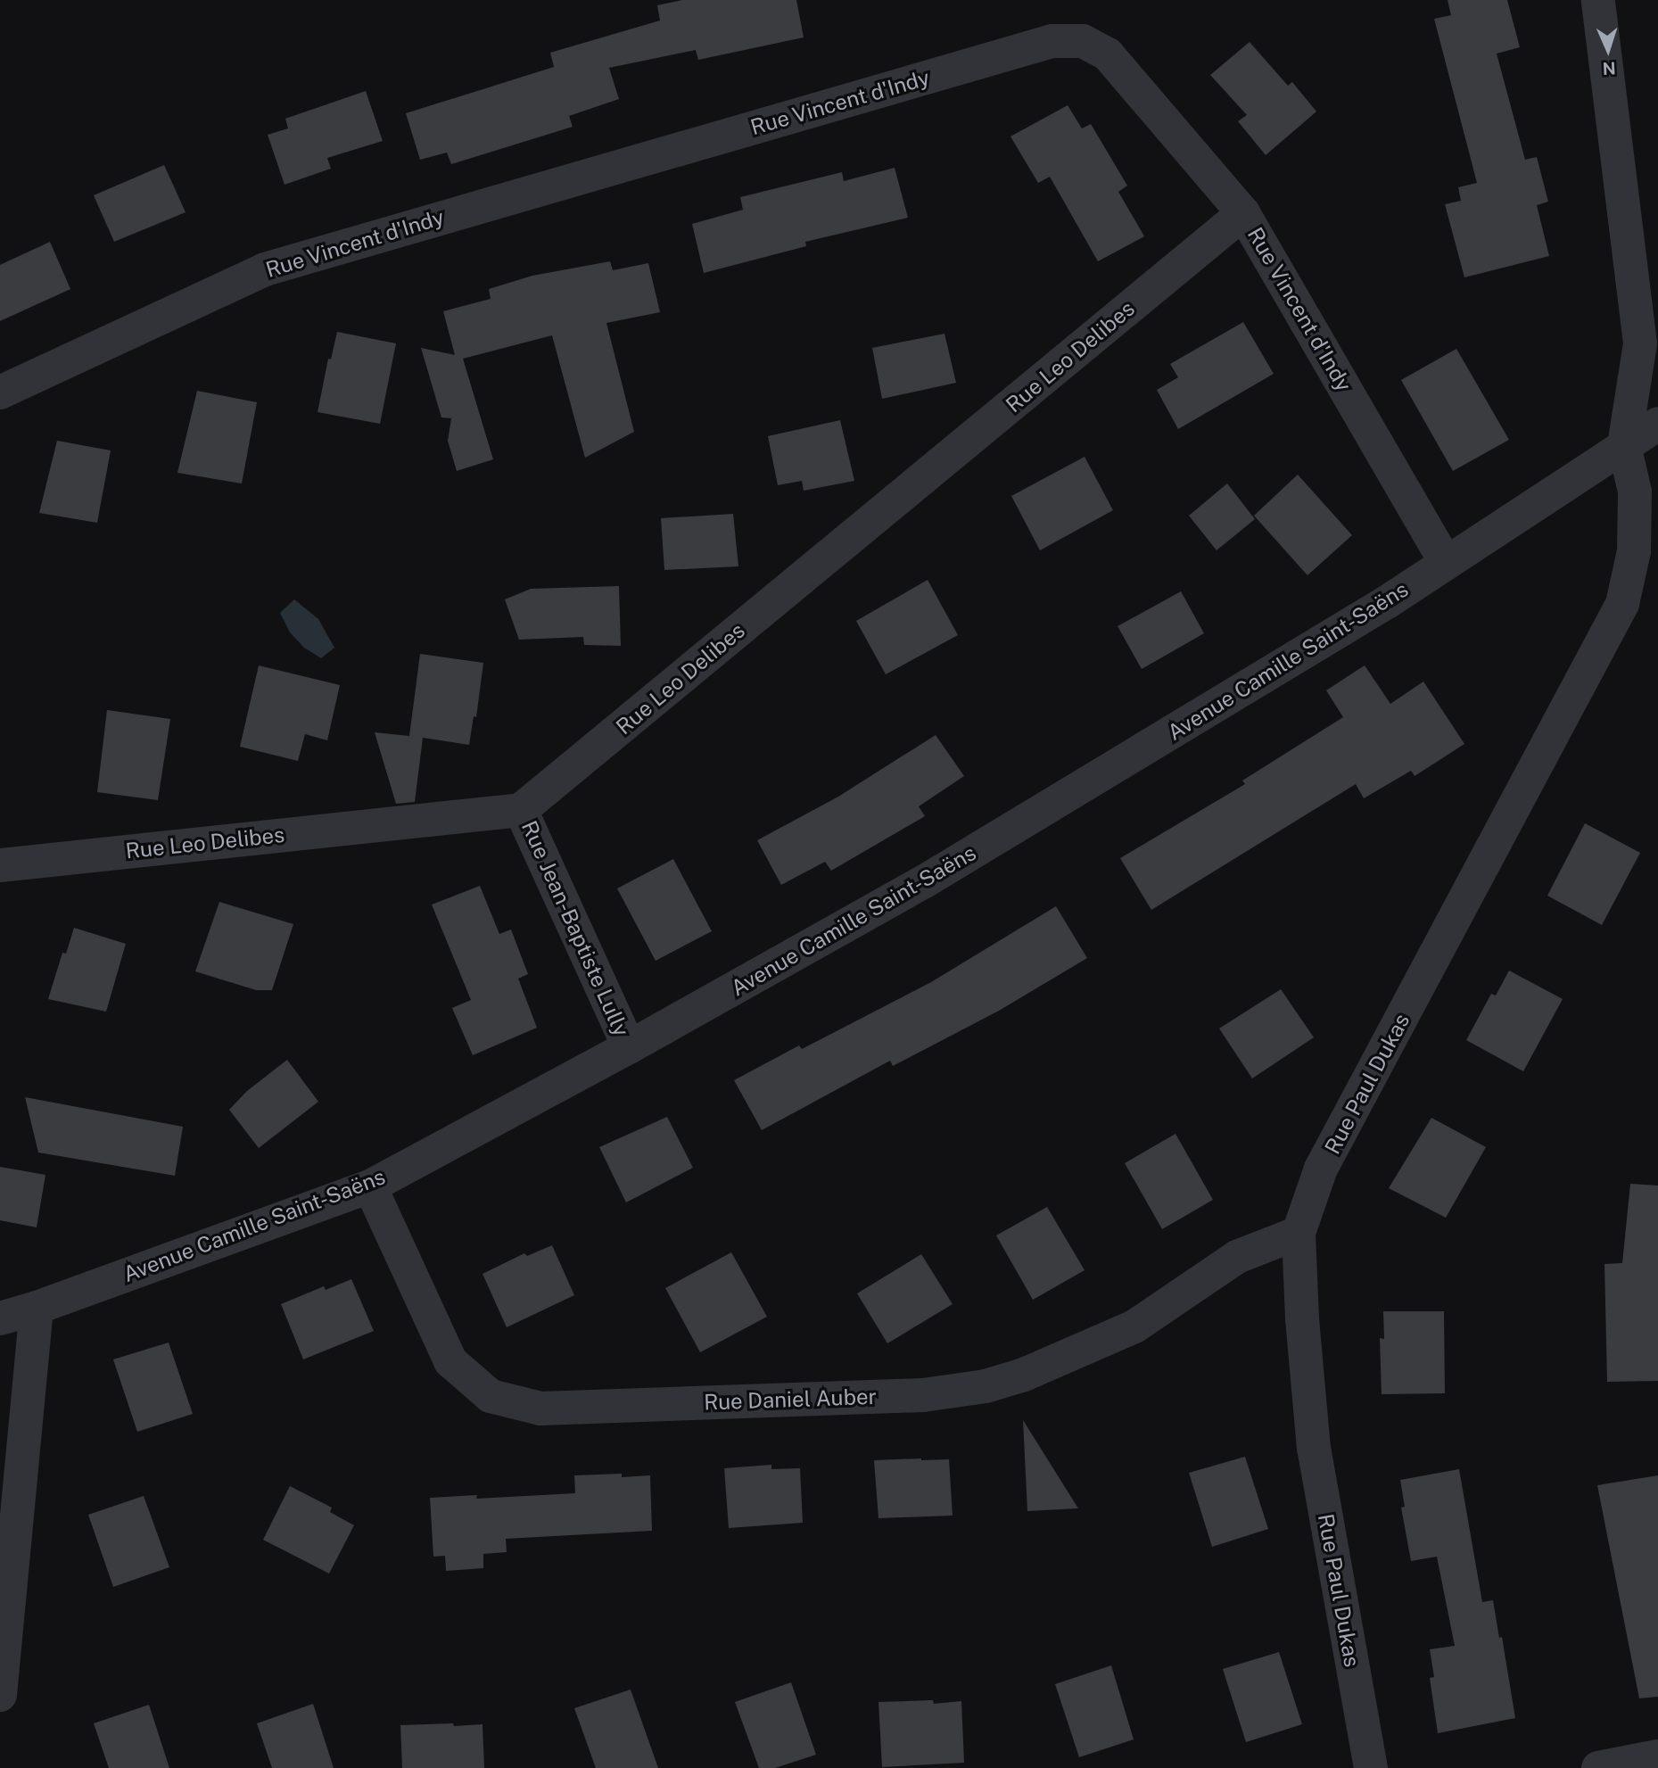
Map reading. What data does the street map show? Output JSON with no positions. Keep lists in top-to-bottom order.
{
  "streets": {
    "street": [
      "Rue Vincent d'Indy",
      "Rue Leo Delibes",
      "Avenue Camille Saint-Saëns",
      "Rue Jean-Baptiste Lully",
      "Rue Paul Dukas",
      "Rue Daniel Auber"
    ]
  },
  "crossings": [
    ["Rue Vincent d'Indy", "Rue Leo Delibes"],
    ["Rue Vincent d'Indy", "Avenue Camille Saint-Saëns"],
    ["Rue Leo Delibes", "Rue Jean-Baptiste Lully"],
    ["Avenue Camille Saint-Saëns", "Rue Jean-Baptiste Lully"],
    ["Avenue Camille Saint-Saëns", "Rue Paul Dukas"],
    ["Avenue Camille Saint-Saëns", "Rue Daniel Auber"],
    ["Rue Paul Dukas", "Rue Daniel Auber"]
  ],
  "north": "bottom"
}
